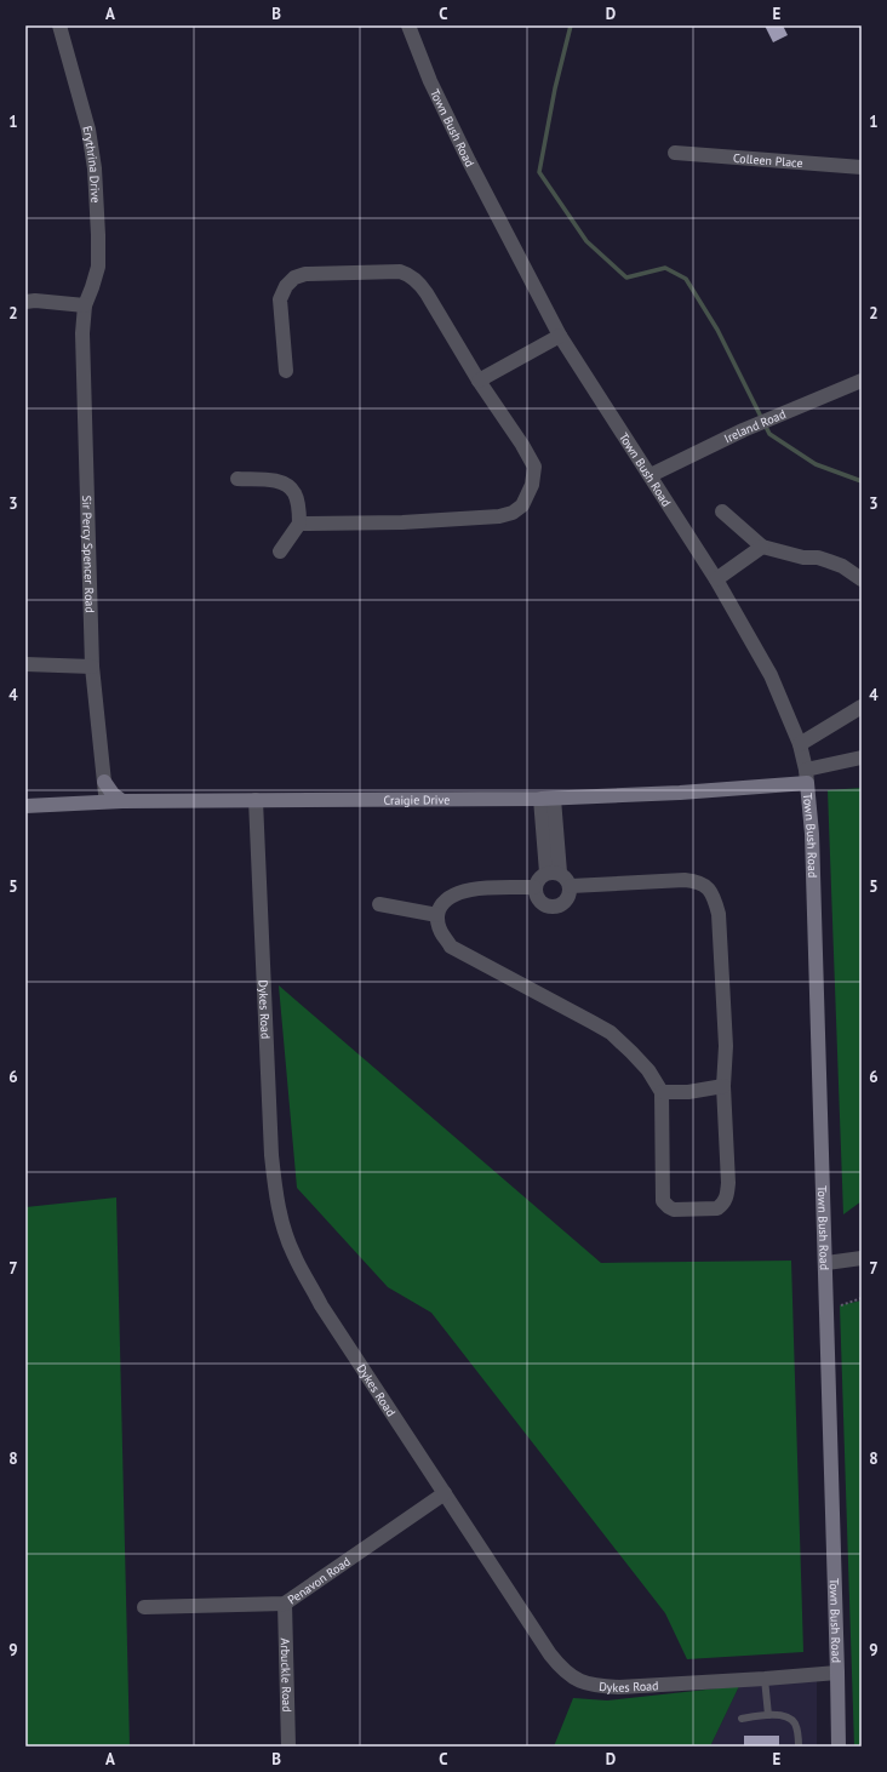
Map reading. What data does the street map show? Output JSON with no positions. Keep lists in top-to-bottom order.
{
  "streets": {
    "street": [
      "Town Bush Road",
      "Colleen Place",
      "Erythrina Drive",
      "Ireland Road",
      "Sir Percy Spencer Road",
      "Craigie Drive",
      "Dykes Road",
      "Penavon Road",
      "Arbuckle Road"
    ]
  },
  "crossings": [
    ["Town Bush Road", "Ireland Road"],
    ["Town Bush Road", "Craigie Drive"],
    ["Town Bush Road", "Dykes Road"],
    ["Erythrina Drive", "Sir Percy Spencer Road"],
    ["Sir Percy Spencer Road", "Craigie Drive"],
    ["Craigie Drive", "Dykes Road"],
    ["Dykes Road", "Penavon Road"],
    ["Penavon Road", "Arbuckle Road"]
  ],
  "grid": {
    "columns": [
      "A",
      "B",
      "C",
      "D",
      "E"
    ],
    "rows": [
      "1",
      "2",
      "3",
      "4",
      "5",
      "6",
      "7",
      "8",
      "9"
    ]
  }
}
